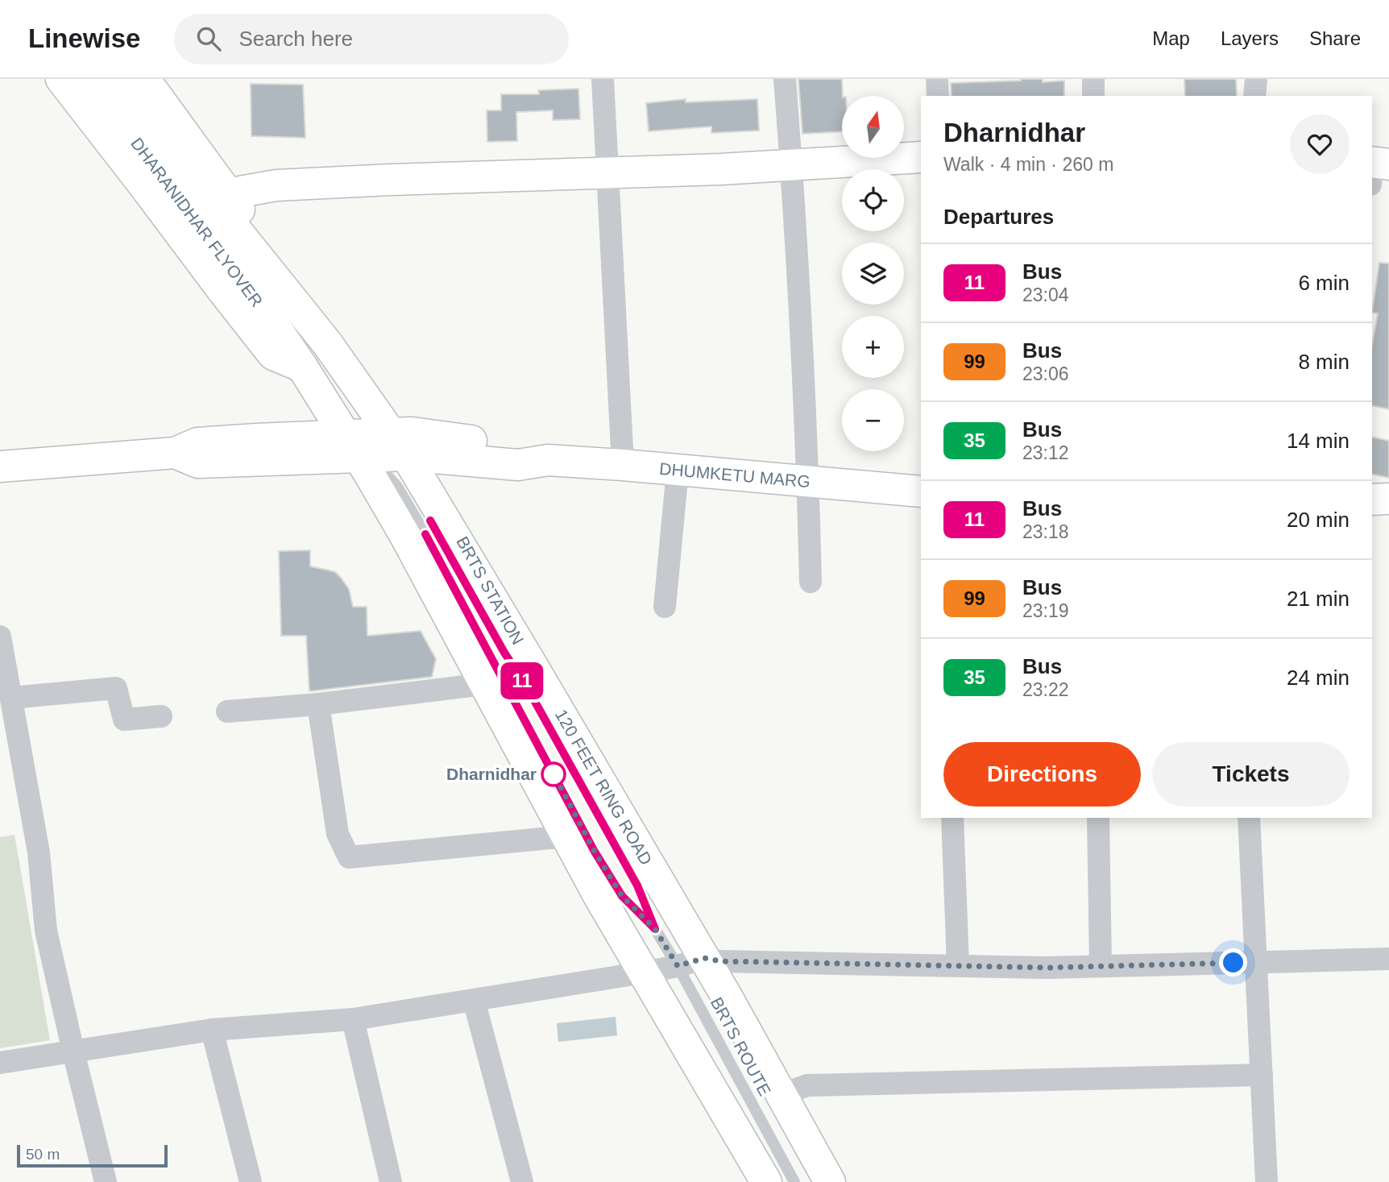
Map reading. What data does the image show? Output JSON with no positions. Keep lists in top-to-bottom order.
{
  "streets": {
    "main road": ["DHARANIDHAR FLYOVER", "DHUMKETU MARG", "120 FEET RING ROAD"],
    "lane": ["BRTS STATION", "BRTS ROUTE"]
  },
  "crossings": [
    ["DHARANIDHAR FLYOVER", "120 FEET RING ROAD"],
    ["DHUMKETU MARG", "BRTS STATION"],
    ["DHUMKETU MARG", "120 FEET RING ROAD"],
    ["BRTS STATION", "120 FEET RING ROAD"],
    ["BRTS STATION", "BRTS ROUTE"],
    ["120 FEET RING ROAD", "BRTS ROUTE"]
  ],
  "places": ["Dharnidhar"],
  "lines": ["bus line 11"],
  "scale_bar": "50 m",
  "north": "top",
  "page": {
    "header": "Linewise",
    "search": "Search here",
    "nav": ["Map", "Layers", "Share"],
    "on_map": "11",
    "map_buttons": ["+", "−"],
    "heading": [
      ["Dharnidhar", "Walk · 4 min · 260 m"],
      "Departures"
    ],
    "list": [
      {
        "mark": "11",
        "name": "Bus",
        "note": "23:04",
        "value": "6 min"
      },
      {
        "mark": "99",
        "name": "Bus",
        "note": "23:06",
        "value": "8 min"
      },
      {
        "mark": "35",
        "name": "Bus",
        "note": "23:12",
        "value": "14 min"
      },
      {
        "mark": "11",
        "name": "Bus",
        "note": "23:18",
        "value": "20 min"
      },
      {
        "mark": "99",
        "name": "Bus",
        "note": "23:19",
        "value": "21 min"
      },
      {
        "mark": "35",
        "name": "Bus",
        "note": "23:22",
        "value": "24 min"
      }
    ],
    "buttons": ["Directions", "Tickets"],
    "scale": "50 m"
  }
}
